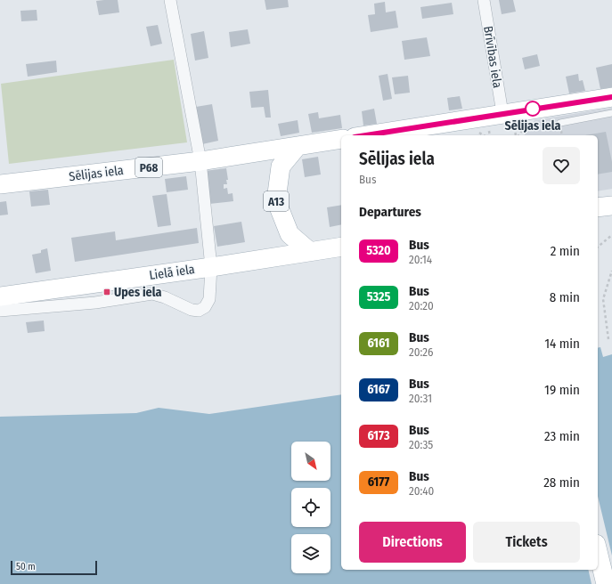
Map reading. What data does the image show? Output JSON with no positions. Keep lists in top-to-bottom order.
{
  "streets": {
    "main road": [
      "P68",
      "Sēlijas iela",
      "A13",
      "Lielā iela"
    ],
    "street": ["Brīvības iela"]
  },
  "crossings": [
    ["Sēlijas iela", "A13"],
    ["A13", "Lielā iela"]
  ],
  "places": {
    "other": ["Sēlijas iela"],
    "transit": ["Upes iela"]
  },
  "lines": ["bus line 5320"],
  "scale_bar": "50 m",
  "north": "bottom right",
  "page": {
    "heading": [
      ["Sēlijas iela", "Bus"],
      "Departures"
    ],
    "list": [
      {
        "mark": "5320",
        "name": "Bus",
        "note": "20:14",
        "value": "2 min"
      },
      {
        "mark": "5325",
        "name": "Bus",
        "note": "20:20",
        "value": "8 min"
      },
      {
        "mark": "6161",
        "name": "Bus",
        "note": "20:26",
        "value": "14 min"
      },
      {
        "mark": "6167",
        "name": "Bus",
        "note": "20:31",
        "value": "19 min"
      },
      {
        "mark": "6173",
        "name": "Bus",
        "note": "20:35",
        "value": "23 min"
      },
      {
        "mark": "6177",
        "name": "Bus",
        "note": "20:40",
        "value": "28 min"
      }
    ],
    "buttons": ["Directions", "Tickets"],
    "scale": "50 m"
  }
}
